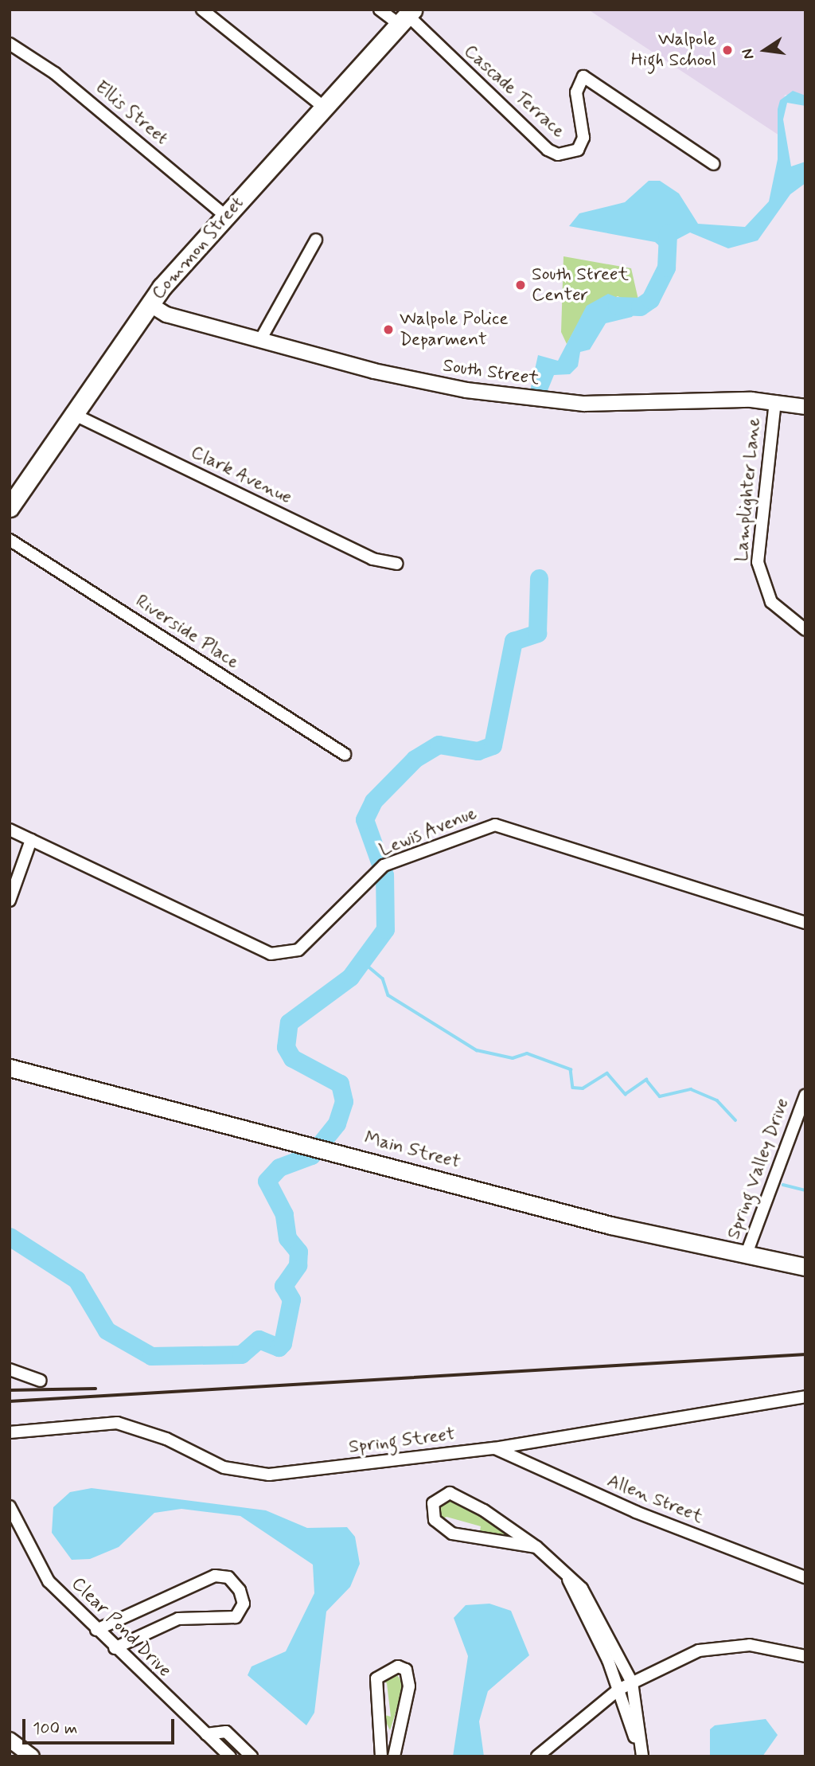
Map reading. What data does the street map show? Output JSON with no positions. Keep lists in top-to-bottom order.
{
  "streets": {
    "main road": ["Common Street", "Main Street"],
    "street": [
      "Cascade Terrace",
      "Ellis Street",
      "South Street",
      "Clark Avenue",
      "Lamplighter Lane",
      "Riverside Place",
      "Lewis Avenue",
      "Spring Valley Drive",
      "Spring Street",
      "Allen Street",
      "Clear Pond Drive"
    ]
  },
  "crossings": [
    ["Cascade Terrace", "Common Street"],
    ["Ellis Street", "Common Street"],
    ["Common Street", "South Street"],
    ["Common Street", "Clark Avenue"],
    ["South Street", "Lamplighter Lane"],
    ["Main Street", "Spring Valley Drive"],
    ["Spring Street", "Allen Street"]
  ],
  "places": ["Walpole High School", "South Street Center", "Walpole Police Deparment"],
  "scale_bar": "100 m",
  "north": "left"
}
